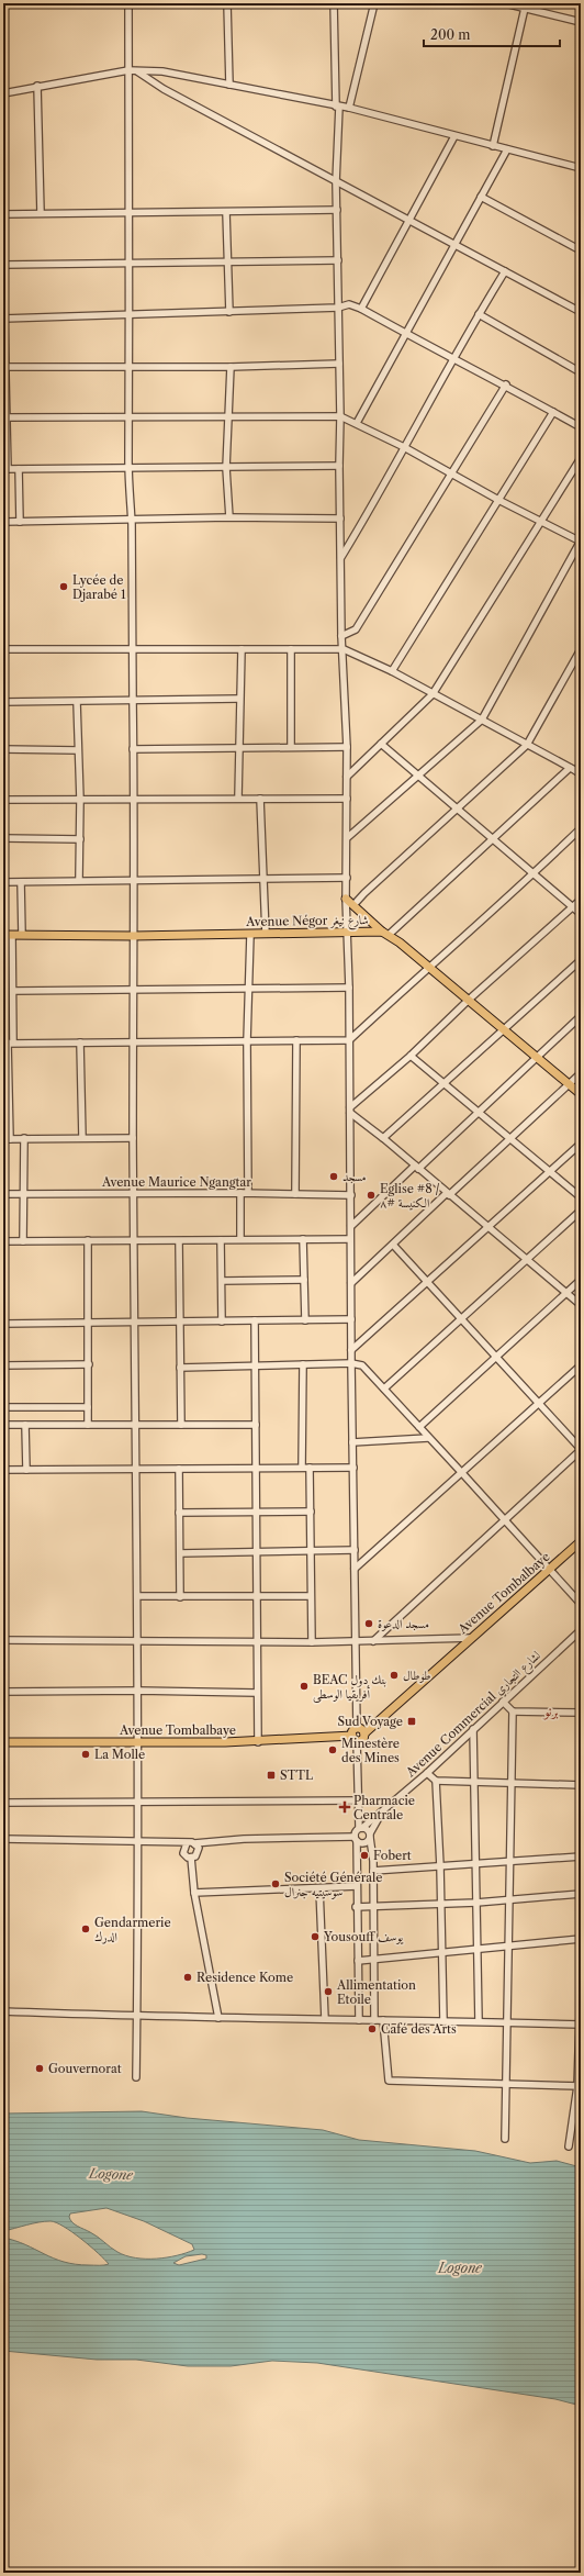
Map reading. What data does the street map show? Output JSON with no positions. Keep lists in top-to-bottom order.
{
  "streets": {
    "main road": ["Avenue Négor شارع نيغر", "Avenue Tombalbaye"],
    "street": ["Avenue Maurice Ngangtar", "Avenue Commercial لشارع التجاري"]
  },
  "districts": ["برنو"],
  "water": ["Logone"],
  "places": {
    "other": [
      "Lycée de Djarabé 1",
      "مسجد",
      "Eglise #8 / الكنيسة #٨",
      "مسجد الدعوة",
      "طوطال",
      "BEAC بنك دول أفريقيا الوسطى",
      "Minestère des Mines",
      "La Molle",
      "Fobert",
      "Société Générale سوسيتيه جنرال",
      "Gendarmerie الدرك",
      "Yousouff يوسف",
      "Residence Kome",
      "Allimentation Etoile",
      "Café des Arts",
      "Gouvernorat"
    ],
    "transit": ["Sud Voyage", "STTL"],
    "health": ["Pharmacie Centrale"]
  },
  "scale_bar": "200 m"
}
